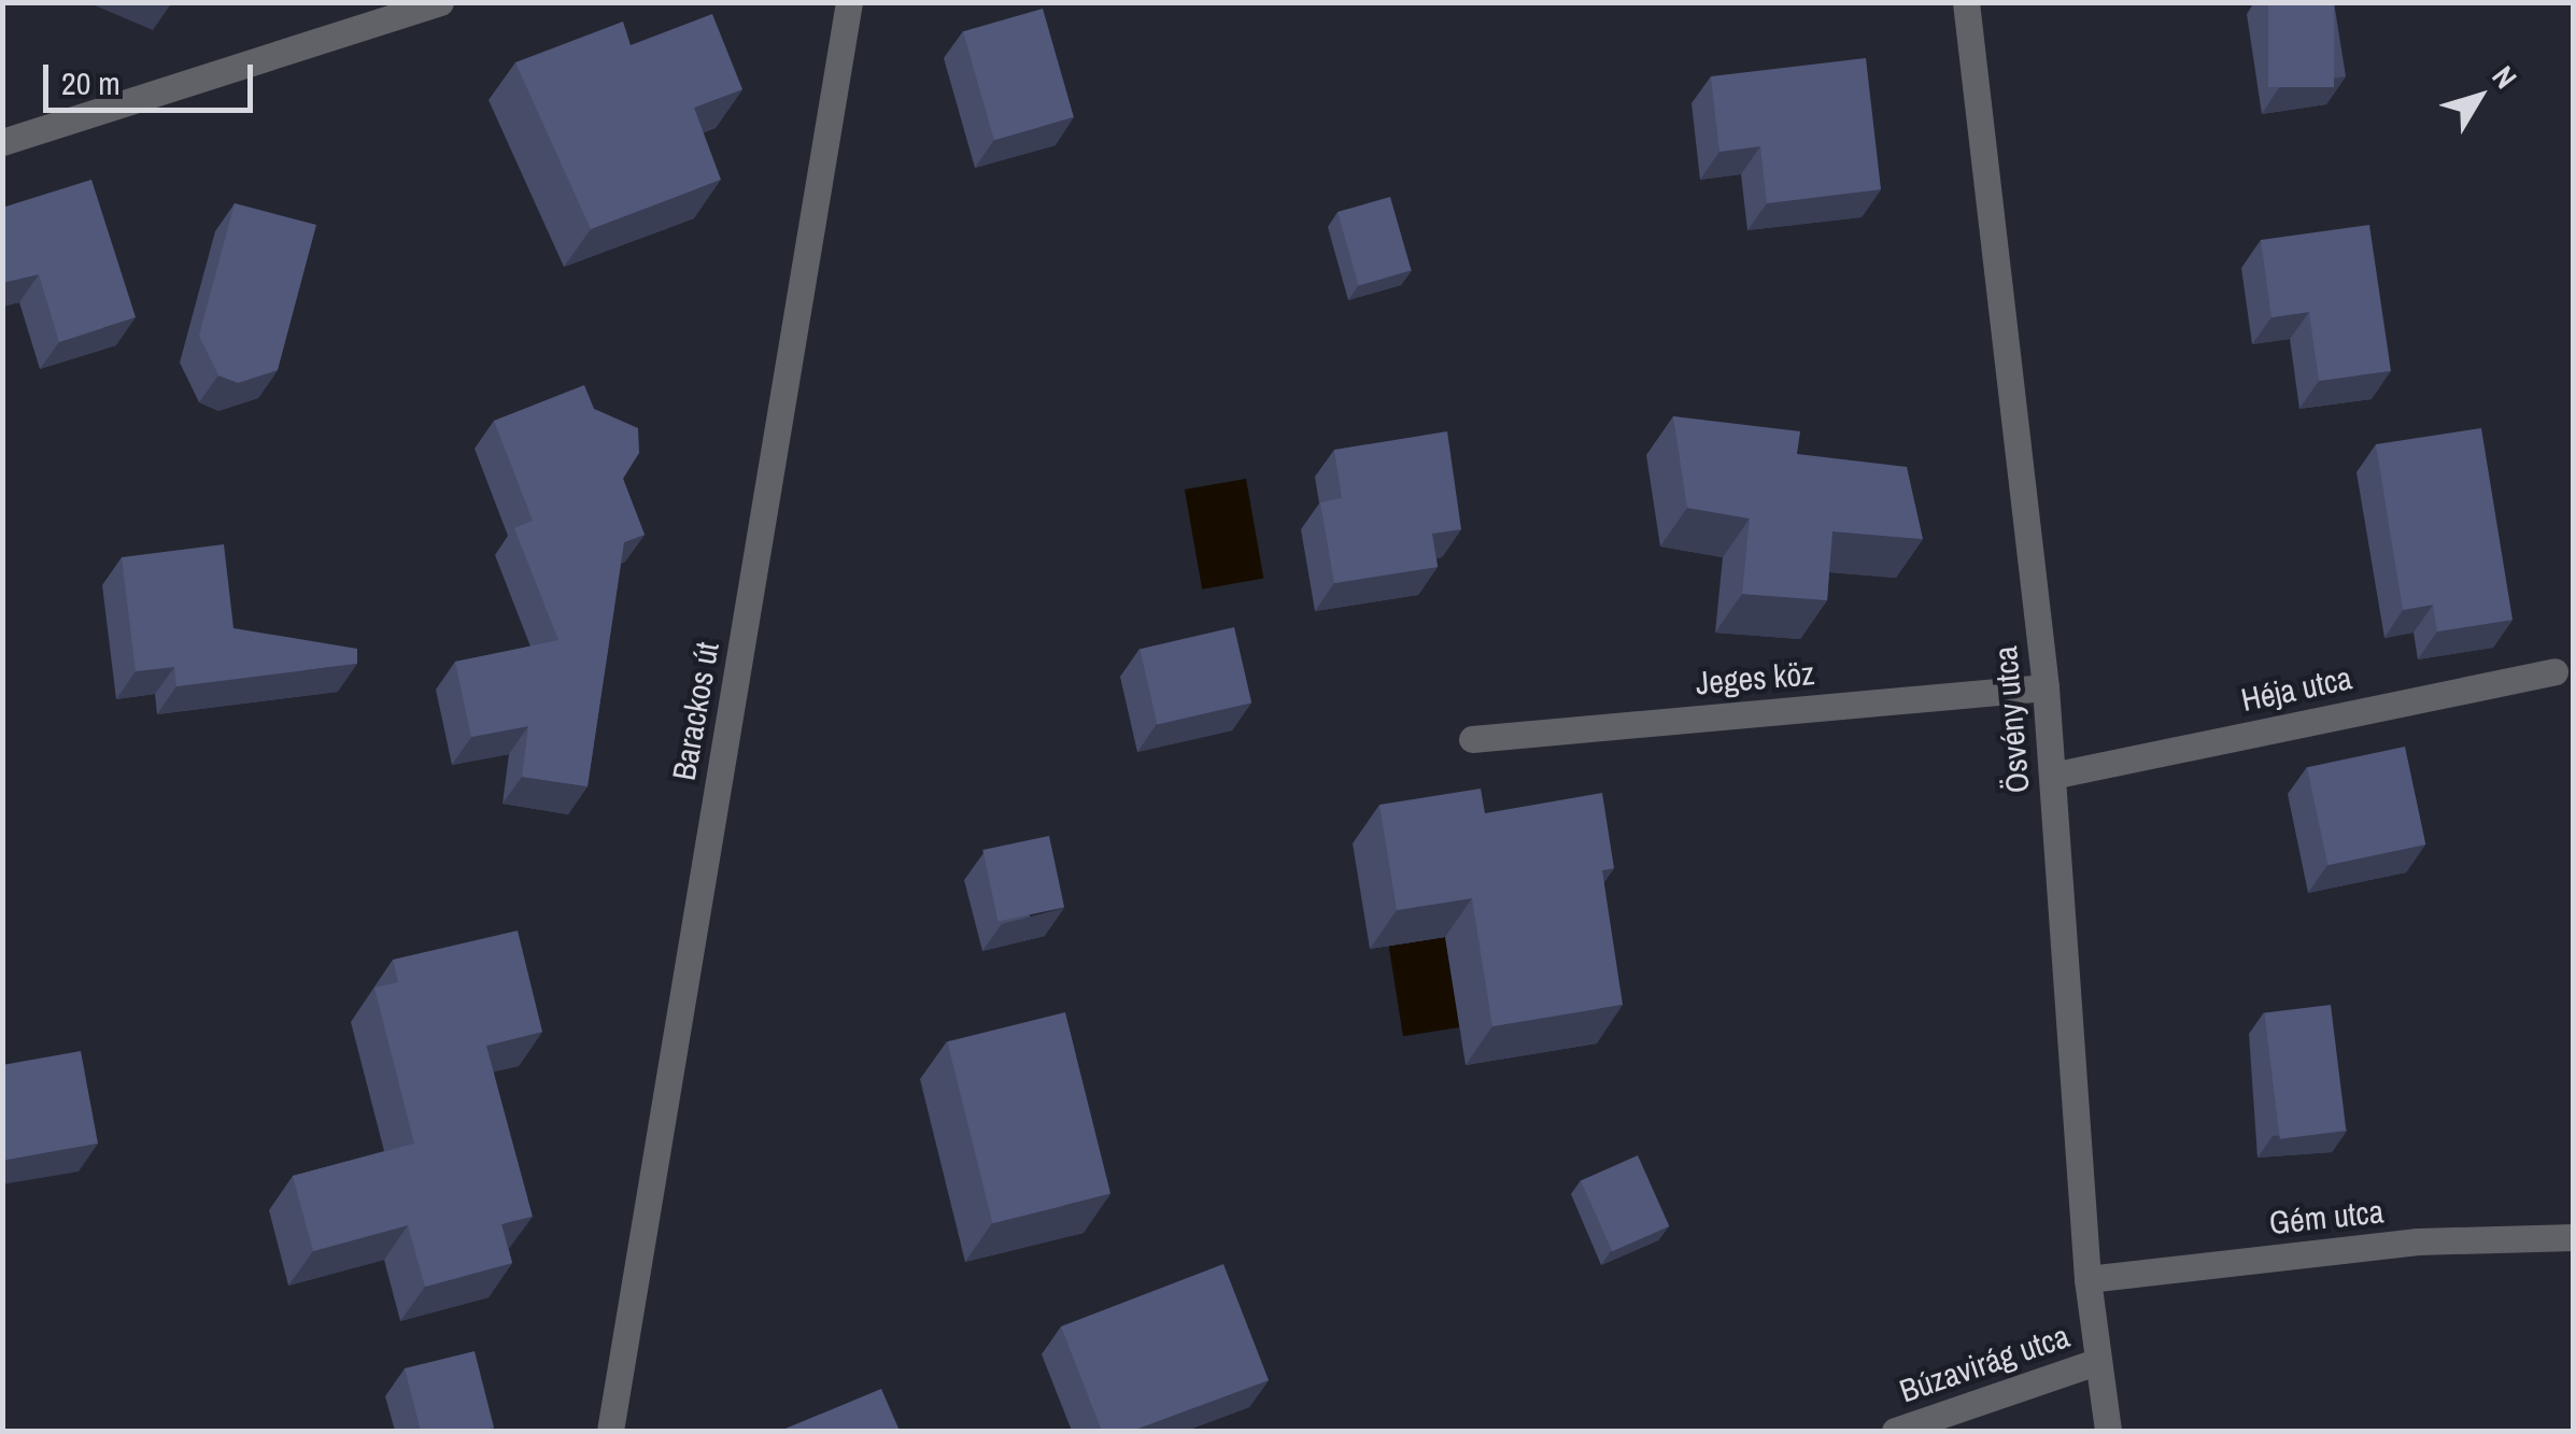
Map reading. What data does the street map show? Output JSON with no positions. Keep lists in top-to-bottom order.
{
  "streets": {
    "street": [
      "Jeges köz",
      "Héja utca",
      "Barackos út",
      "Ösvény utca",
      "Gém utca",
      "Búzavirág utca"
    ]
  },
  "crossings": [
    ["Jeges köz", "Ösvény utca"],
    ["Héja utca", "Ösvény utca"],
    ["Ösvény utca", "Gém utca"],
    ["Ösvény utca", "Búzavirág utca"]
  ],
  "scale_bar": "20 m",
  "north": "top right"
}
